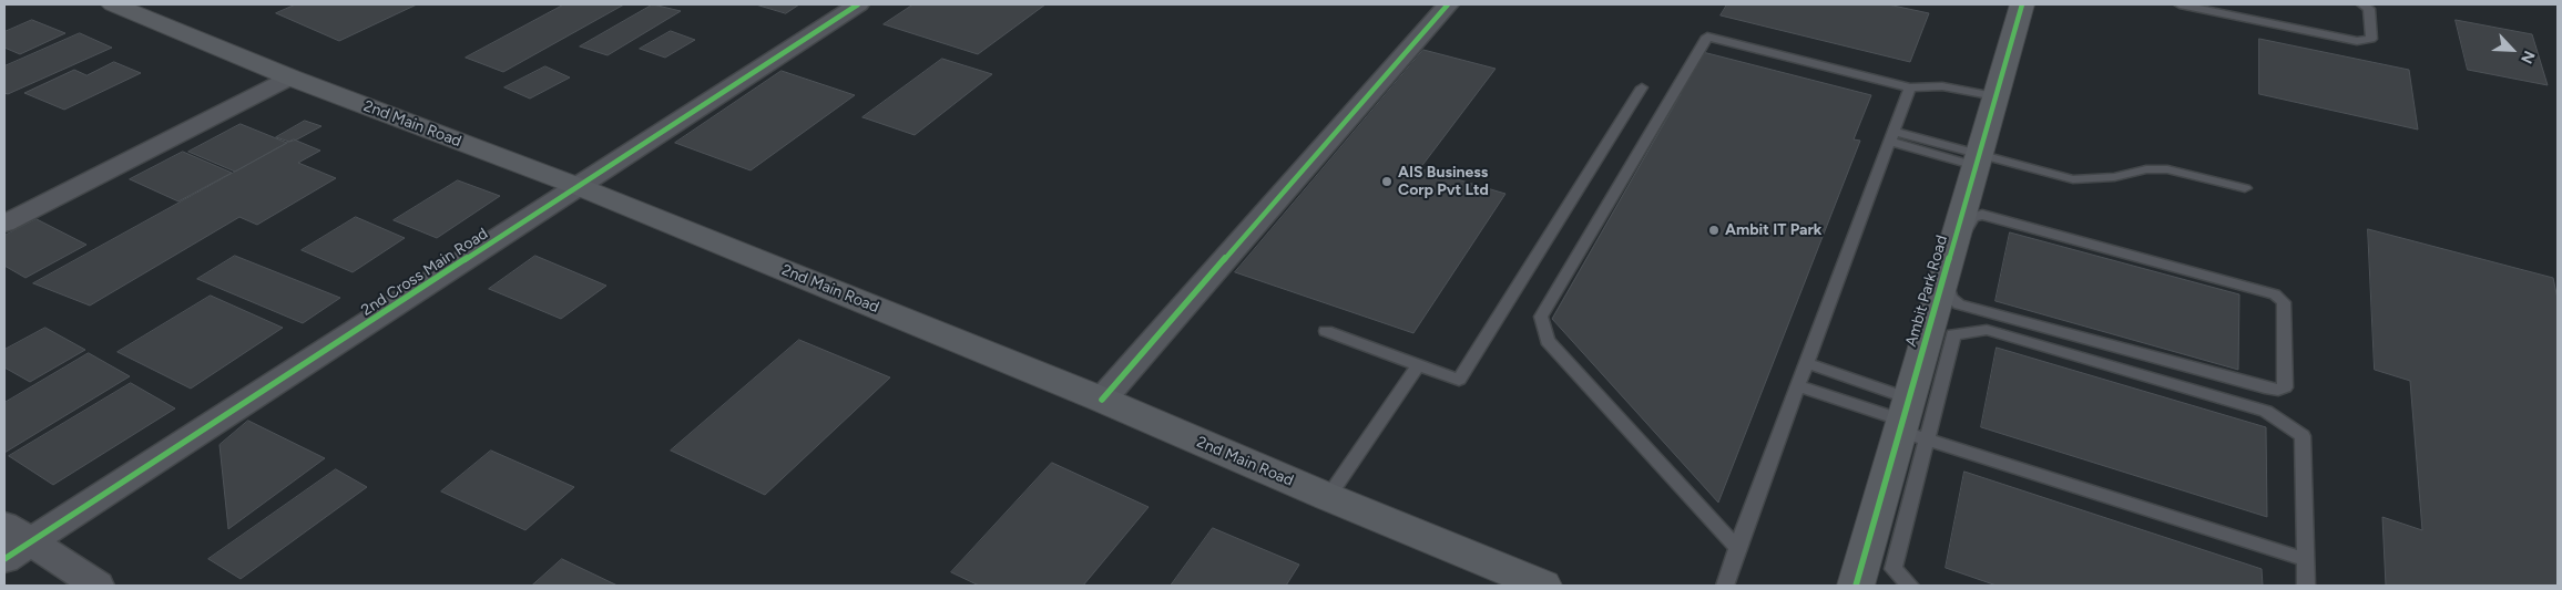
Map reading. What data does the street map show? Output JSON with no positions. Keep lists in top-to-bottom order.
{
  "streets": {
    "main road": ["2nd Main Road", "Ambit Park Road"],
    "street": ["2nd Cross Main Road"]
  },
  "crossings": [
    ["2nd Main Road", "2nd Cross Main Road"]
  ],
  "places": ["AIS Business Corp Pvt Ltd", "Ambit IT Park"],
  "north": "bottom right"
}
